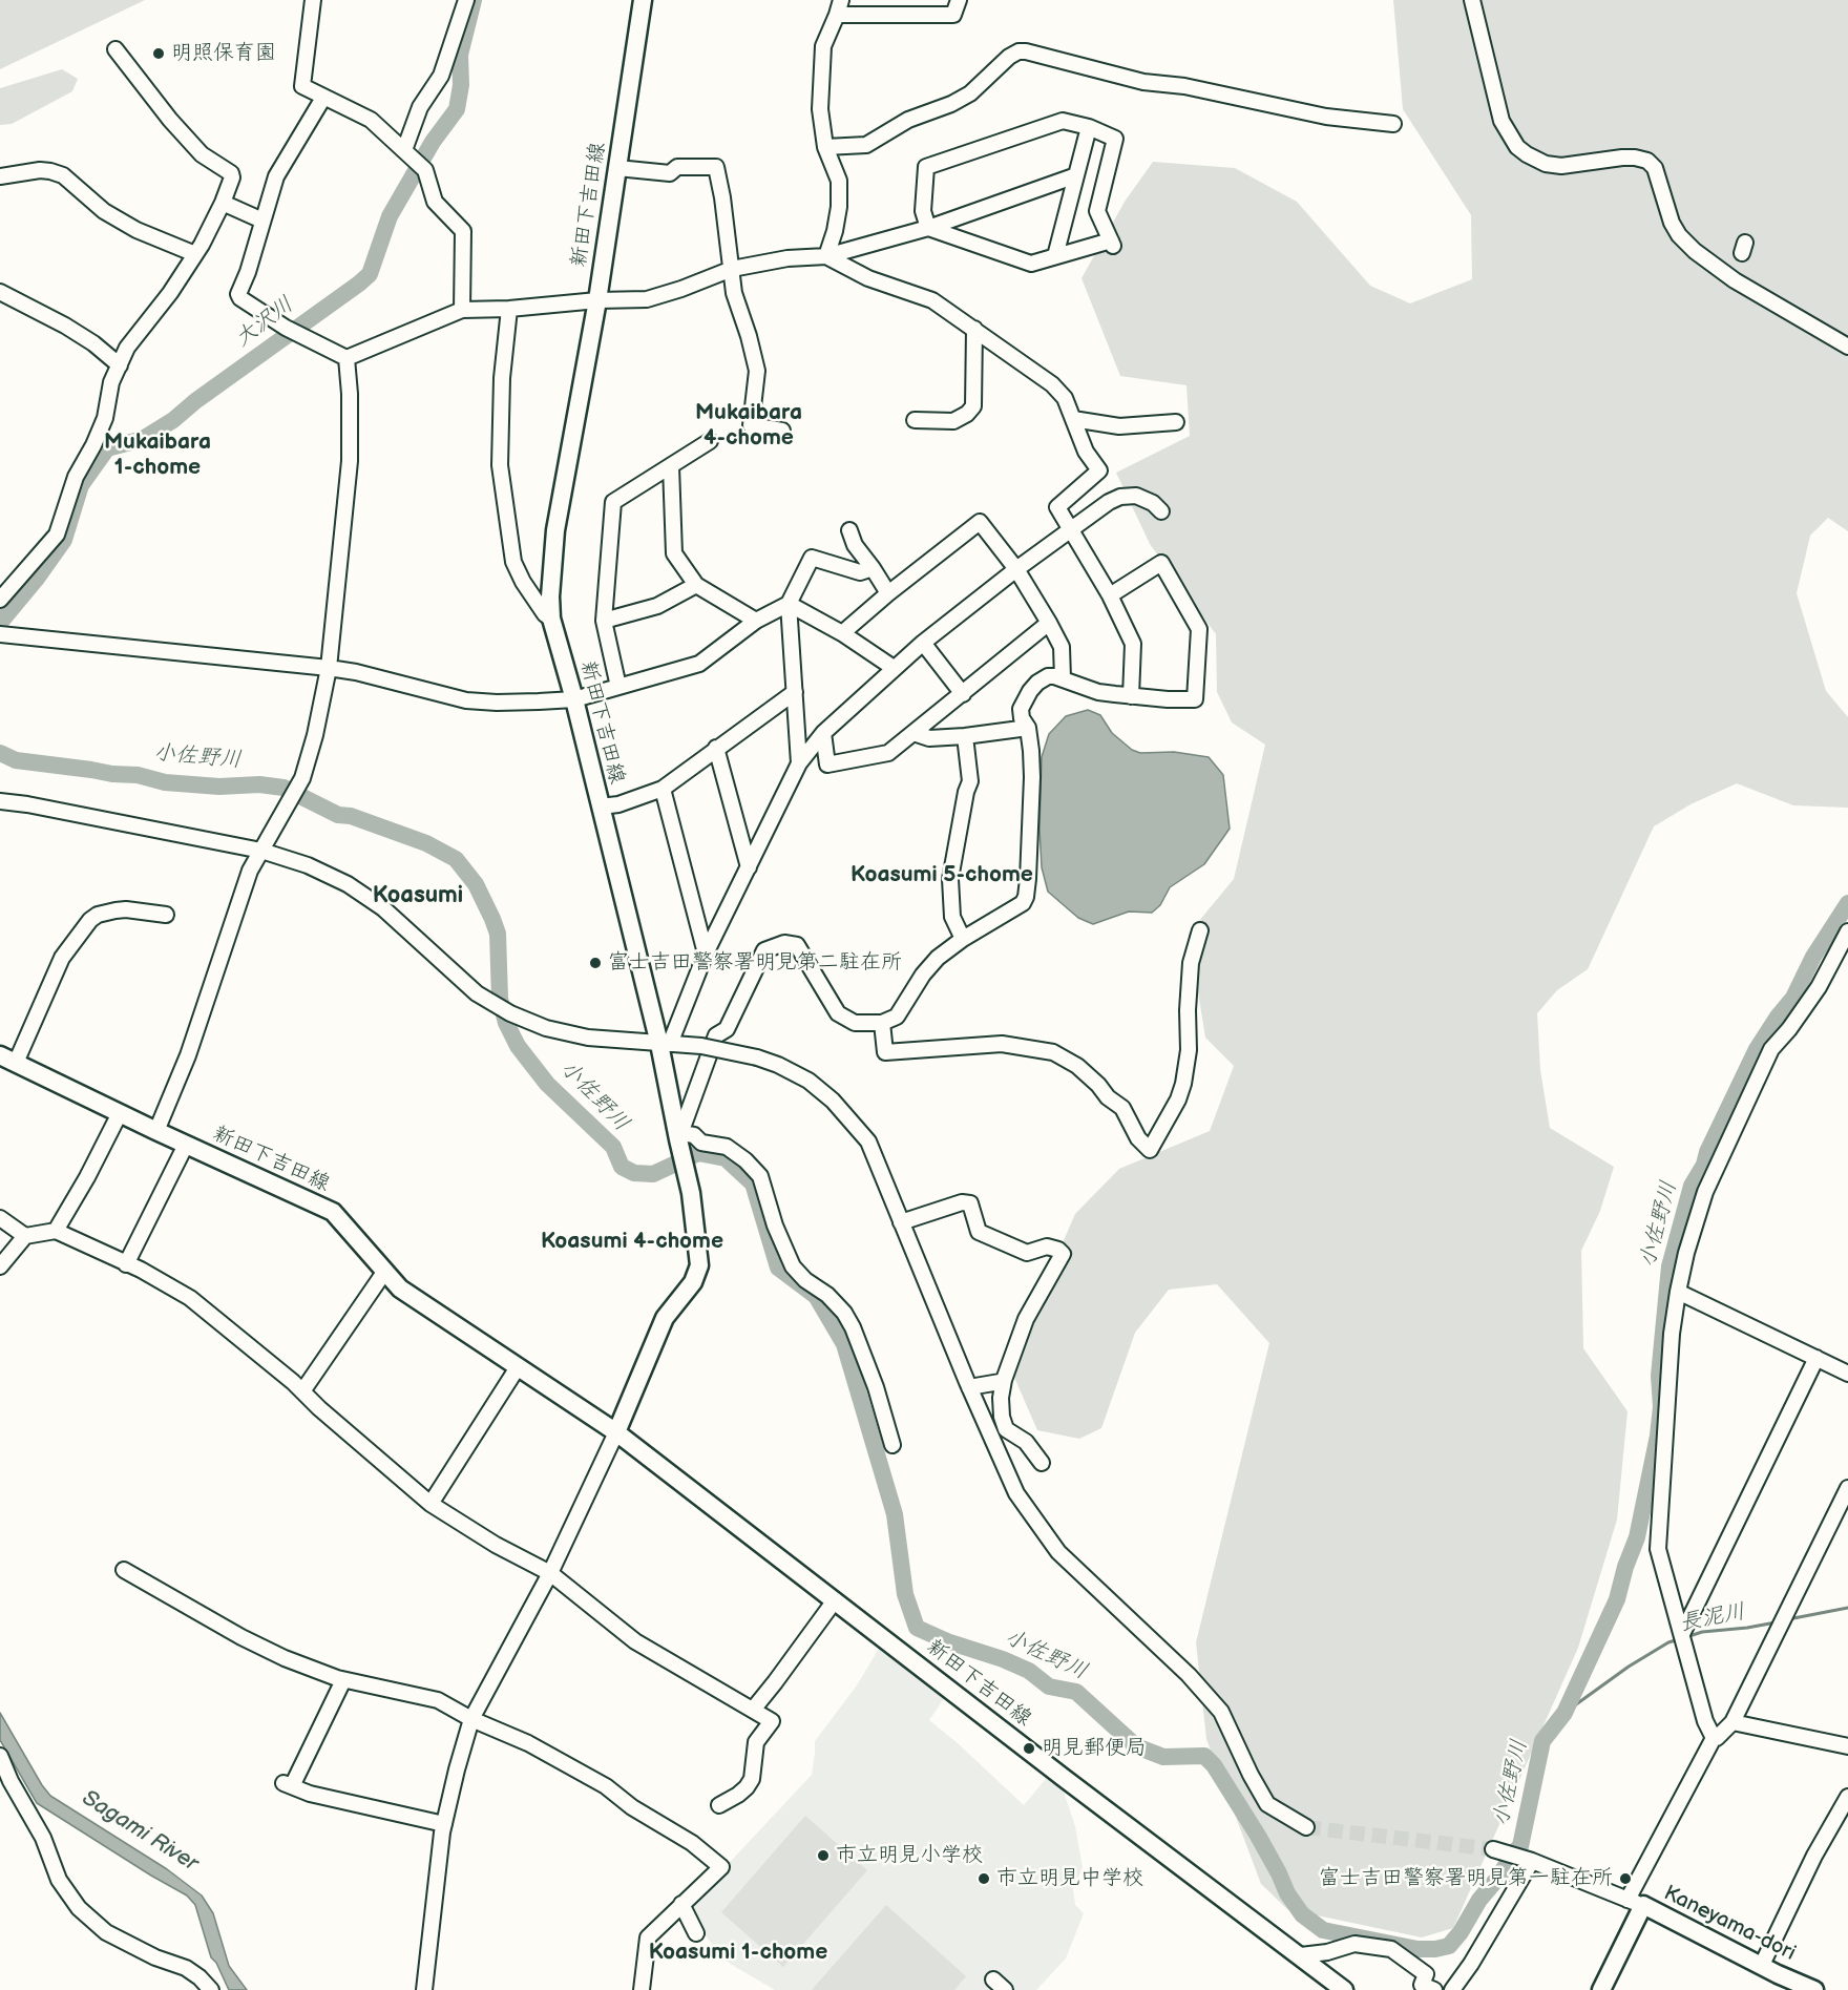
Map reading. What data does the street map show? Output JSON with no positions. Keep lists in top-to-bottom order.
{
  "streets": {
    "main road": ["新田下吉田線", "Kaneyama-dori"]
  },
  "districts": [
    "Mukaibara 4-chome",
    "Mukaibara 1-chome",
    "Koasumi 5-chome",
    "Koasumi",
    "Koasumi 4-chome",
    "Koasumi 1-chome"
  ],
  "water": [
    "大沢川",
    "小佐野川",
    "長泥川",
    "Sagami River"
  ],
  "places": [
    "明照保育園",
    "富士吉田警察署明見第二駐在所",
    "明見郵便局",
    "市立明見小学校",
    "市立明見中学校",
    "富士吉田警察署明見第一駐在所"
  ]
}
